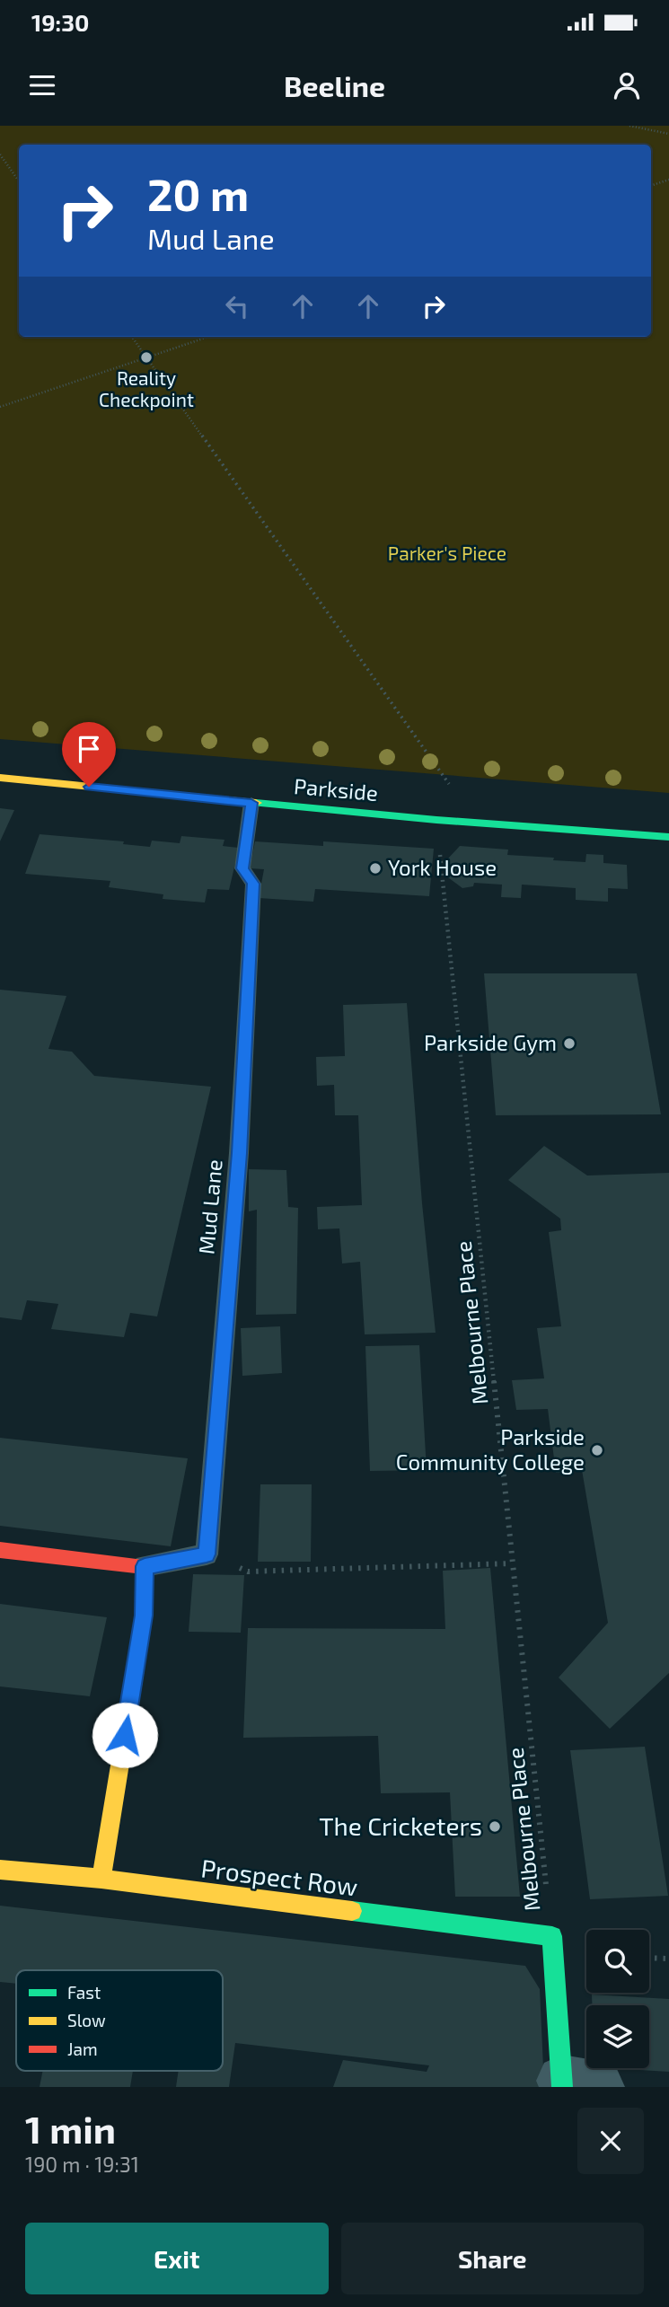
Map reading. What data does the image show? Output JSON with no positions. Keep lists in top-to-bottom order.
{
  "streets": {
    "street": ["Parkside", "Prospect Row"],
    "lane": ["Mud Lane"],
    "path": ["Melbourne Place"]
  },
  "crossings": [
    ["Parkside", "Mud Lane"],
    ["Parkside", "Melbourne Place"],
    ["Melbourne Place", "Prospect Row"]
  ],
  "parks": ["Parker's Piece"],
  "places": [
    "Reality Checkpoint",
    "York House",
    "Parkside Gym",
    "Parkside Community College",
    "The Cricketers"
  ],
  "legend": ["Fast", "Slow", "Jam"],
  "page": {
    "status": "19:30",
    "header": "Beeline",
    "turn": ["20 m", "Mud Lane"],
    "heading": ["1 min", "190 m · 19:31"],
    "buttons": ["Exit", "Share"]
  }
}
